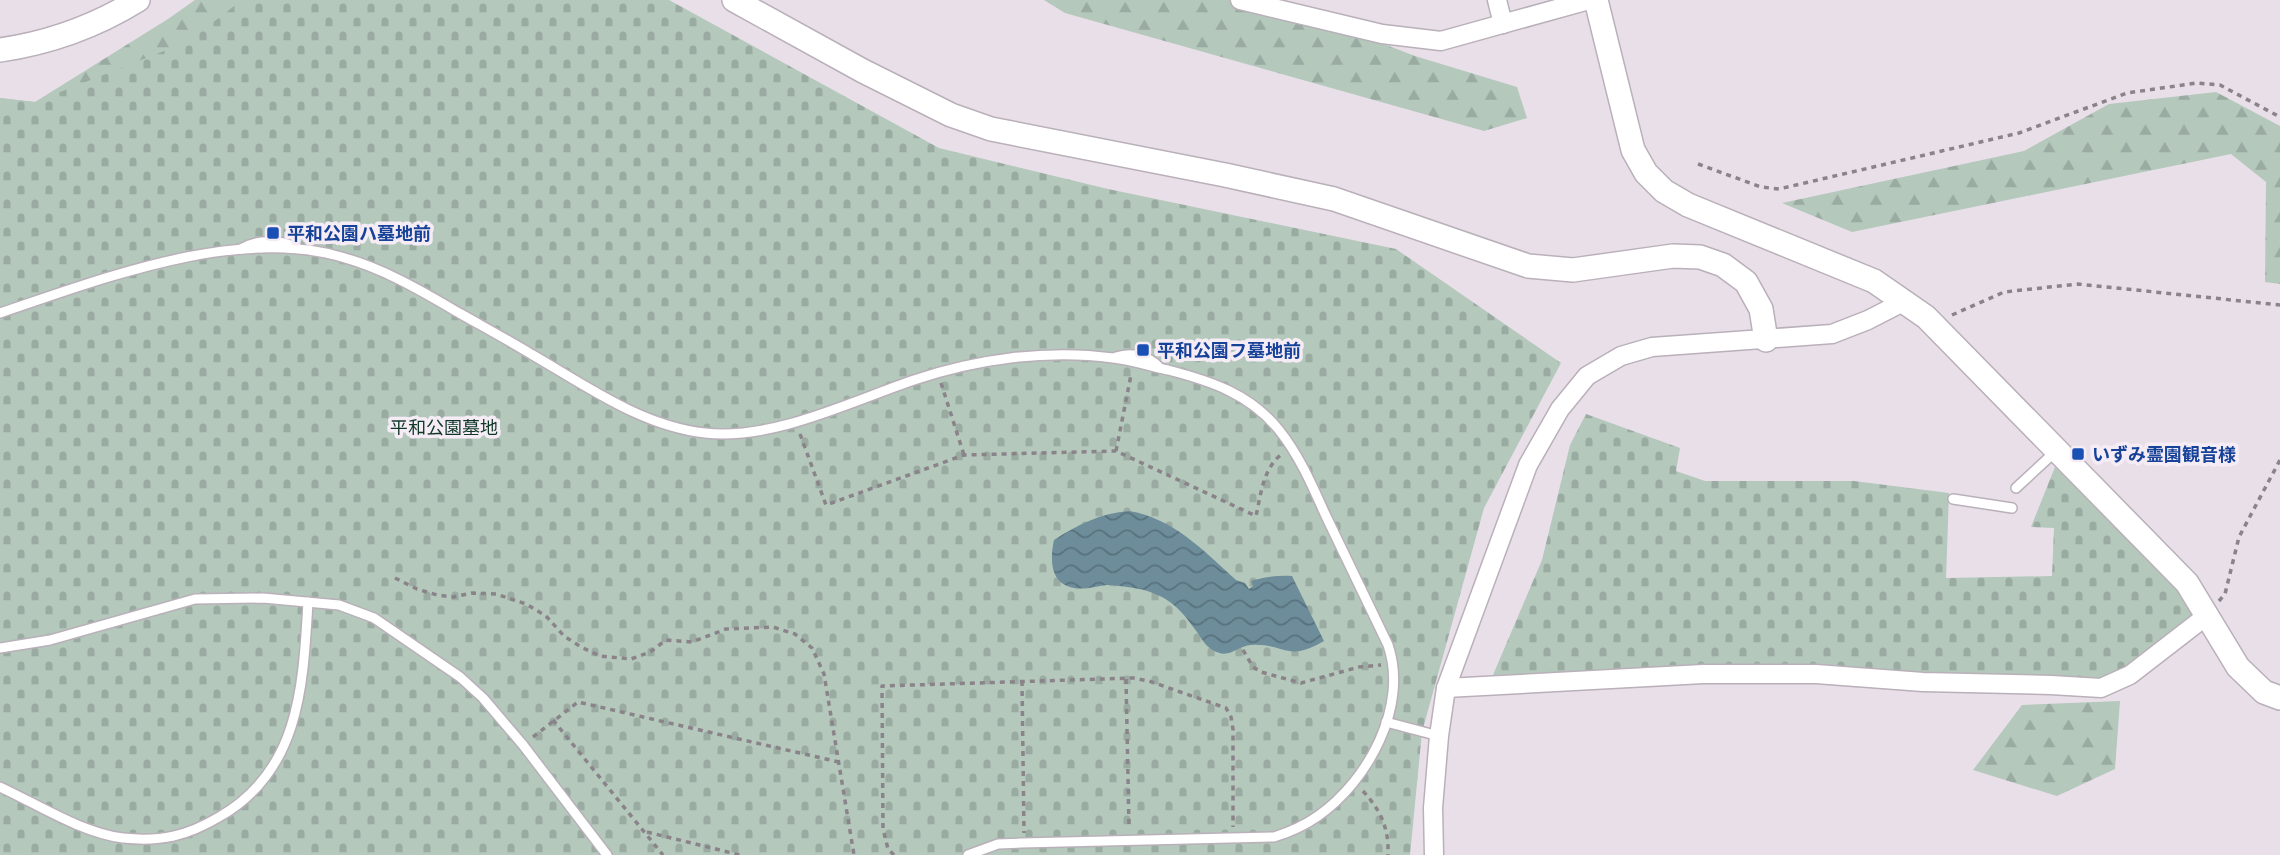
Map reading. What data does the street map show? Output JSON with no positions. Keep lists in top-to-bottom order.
{
  "parks": ["平和公園墓地"],
  "places": {
    "transit": ["平和公園ハ墓地前", "平和公園フ墓地前", "いずみ霊園観音様"]
  }
}
